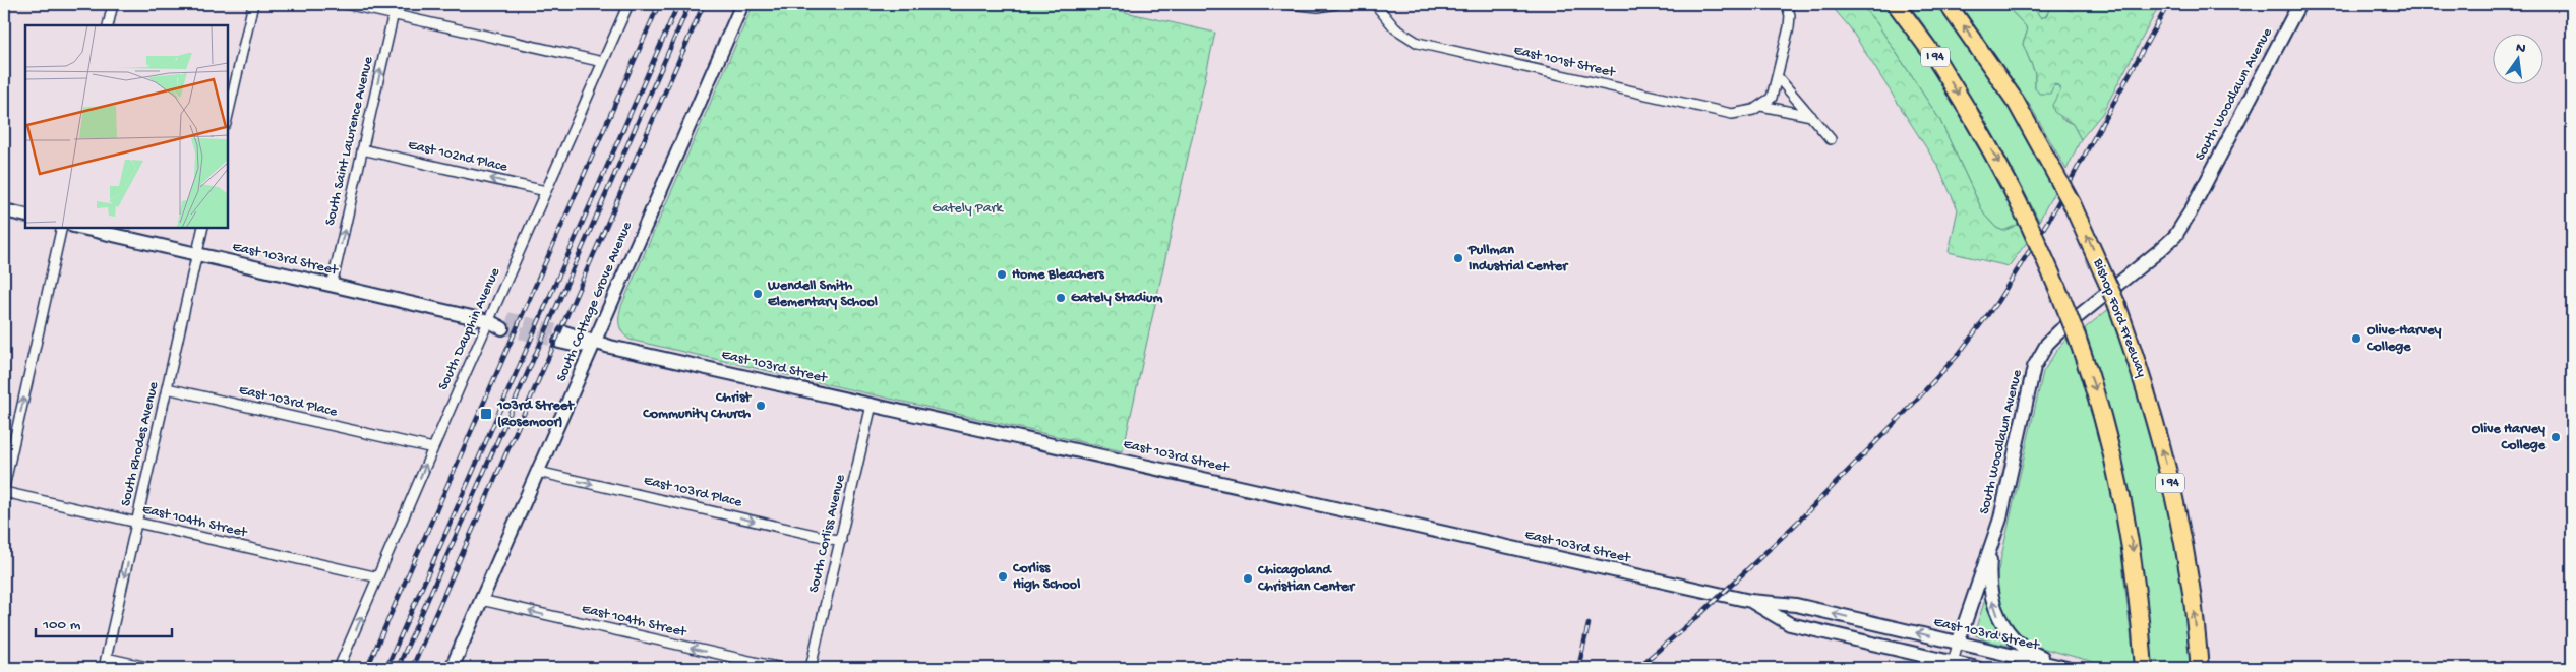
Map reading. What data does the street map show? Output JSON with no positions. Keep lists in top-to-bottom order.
{
  "streets": {
    "highway": ["I 94", "Bishop Ford Freeway"],
    "main road": ["South Woodlawn Avenue", "East 103rd Street", "South Cottage Grove Avenue"],
    "street": [
      "East 101st Street",
      "South Saint Lawrence Avenue",
      "East 102nd Place",
      "South Dauphin Avenue",
      "East 103rd Place",
      "South Rhodes Avenue",
      "East 104th Street",
      "South Corliss Avenue"
    ]
  },
  "crossings": [
    ["South Woodlawn Avenue", "East 103rd Street"],
    ["South Saint Lawrence Avenue", "East 102nd Place"],
    ["South Saint Lawrence Avenue", "East 103rd Street"],
    ["East 102nd Place", "South Dauphin Avenue"],
    ["East 103rd Street", "South Cottage Grove Avenue"],
    ["East 103rd Street", "South Dauphin Avenue"],
    ["East 103rd Street", "South Rhodes Avenue"],
    ["East 103rd Street", "South Corliss Avenue"],
    ["South Cottage Grove Avenue", "East 103rd Place"],
    ["South Cottage Grove Avenue", "East 104th Street"],
    ["South Dauphin Avenue", "East 103rd Place"],
    ["South Dauphin Avenue", "East 104th Street"],
    ["East 103rd Place", "South Rhodes Avenue"],
    ["East 103rd Place", "South Corliss Avenue"],
    ["South Rhodes Avenue", "East 104th Street"]
  ],
  "one_way": [
    "South Saint Lawrence Avenue",
    "East 102nd Place",
    "East 103rd Place",
    "East 104th Street"
  ],
  "parks": ["Gately Park"],
  "places": {
    "other": [
      "Pullman Industrial Center",
      "Home Bleachers",
      "Wendell Smith Elementary School",
      "Gately Stadium",
      "Olive-Harvey College",
      "Christ Community Church",
      "Olive Harvey College",
      "Corliss High School",
      "Chicagoland Christian Center"
    ],
    "transit": ["103rd Street (Rosemoor)"]
  },
  "scale_bar": "100 m",
  "north": "top"
}
